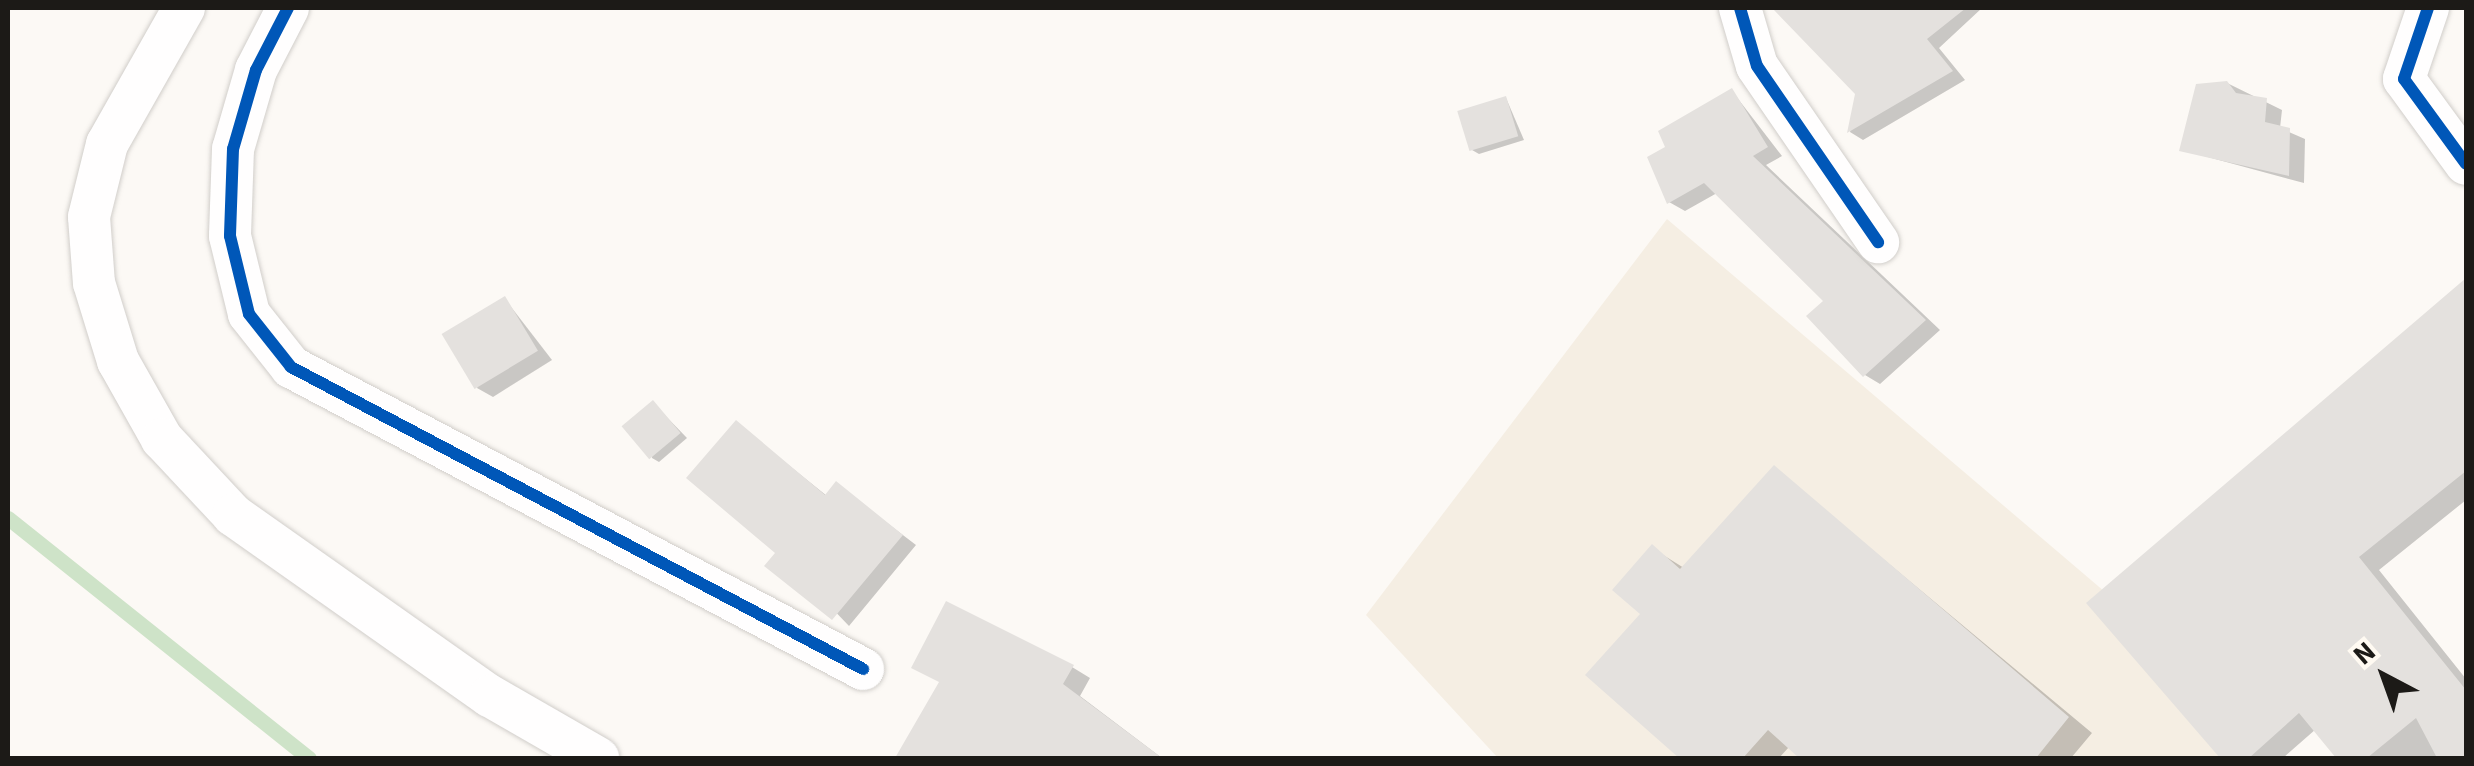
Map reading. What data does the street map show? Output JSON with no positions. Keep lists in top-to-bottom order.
{
  "north": "top left"
}
